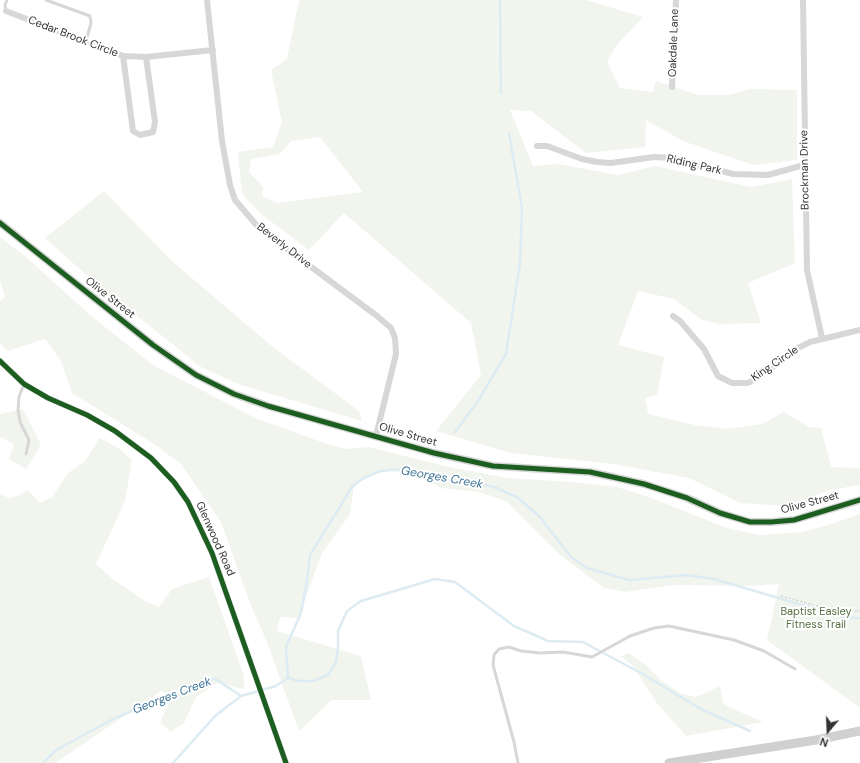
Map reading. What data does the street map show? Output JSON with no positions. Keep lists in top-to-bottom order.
{
  "streets": {
    "street": [
      "Cedar Brook Circle",
      "Oakdale Lane",
      "Riding Park",
      "Brockman Drive",
      "Beverly Drive",
      "Olive Street",
      "King Circle",
      "Glenwood Road"
    ]
  },
  "crossings": [
    ["Cedar Brook Circle", "Beverly Drive"],
    ["Riding Park", "Brockman Drive"],
    ["Brockman Drive", "King Circle"],
    ["Beverly Drive", "Olive Street"]
  ],
  "water": ["Georges Creek"],
  "parks": ["Baptist Easley Fitness Trail"],
  "north": "bottom"
}
